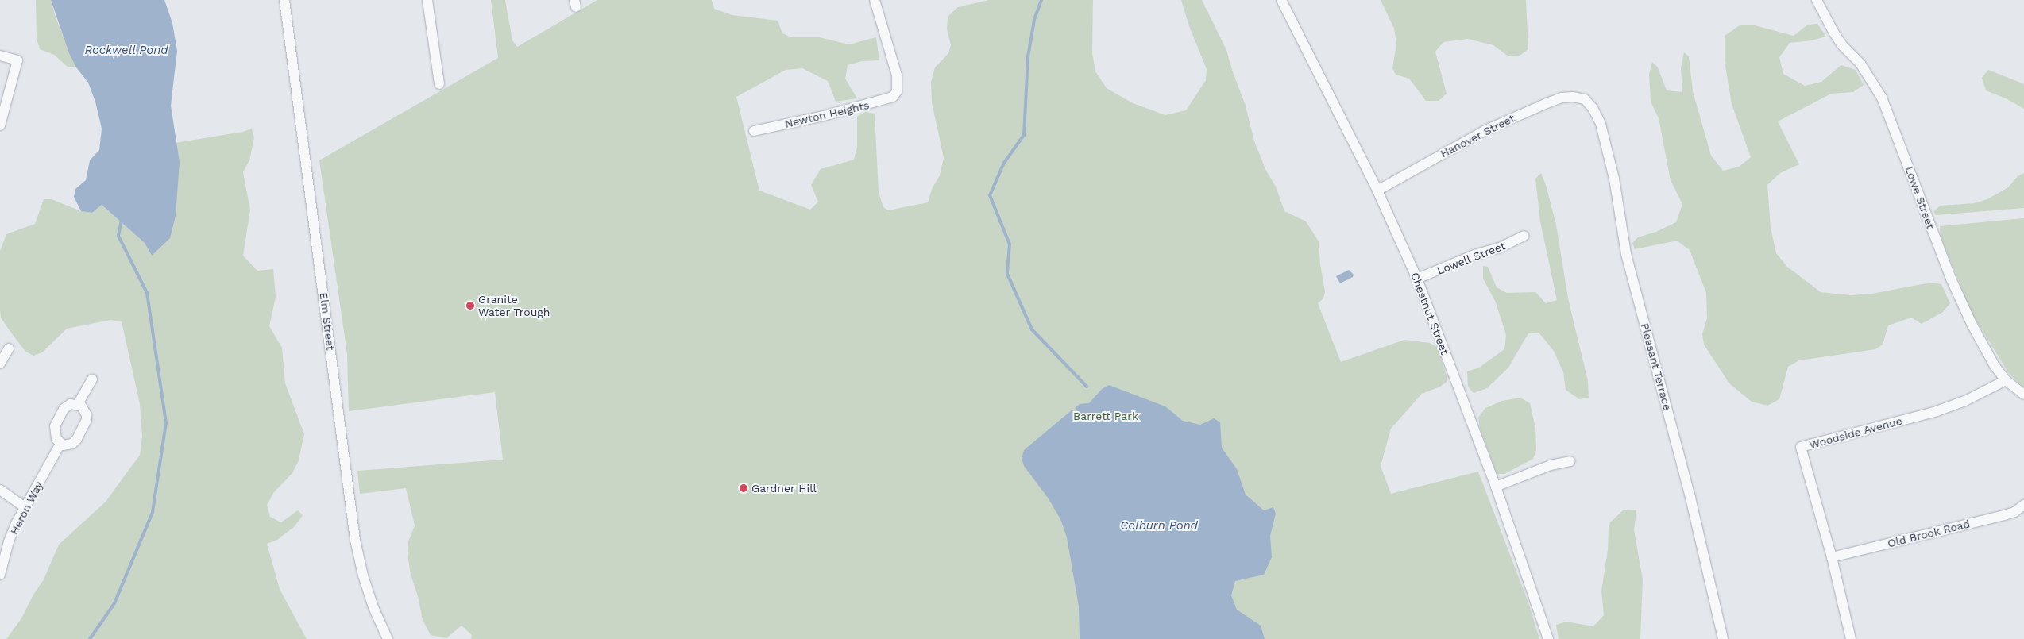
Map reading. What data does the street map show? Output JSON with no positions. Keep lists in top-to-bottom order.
{
  "streets": {
    "street": [
      "Newton Heights",
      "Hanover Street",
      "Lowe Street",
      "Lowell Street",
      "Chestnut Street",
      "Elm Street",
      "Pleasant Terrace",
      "Woodside Avenue",
      "Heron Way",
      "Old Brook Road"
    ]
  },
  "crossings": [
    ["Hanover Street", "Chestnut Street"],
    ["Hanover Street", "Pleasant Terrace"],
    ["Lowe Street", "Woodside Avenue"],
    ["Lowell Street", "Chestnut Street"],
    ["Woodside Avenue", "Old Brook Road"]
  ],
  "water": ["Rockwell Pond", "Colburn Pond"],
  "parks": ["Barrett Park"],
  "places": ["Granite Water Trough", "Gardner Hill"]
}
